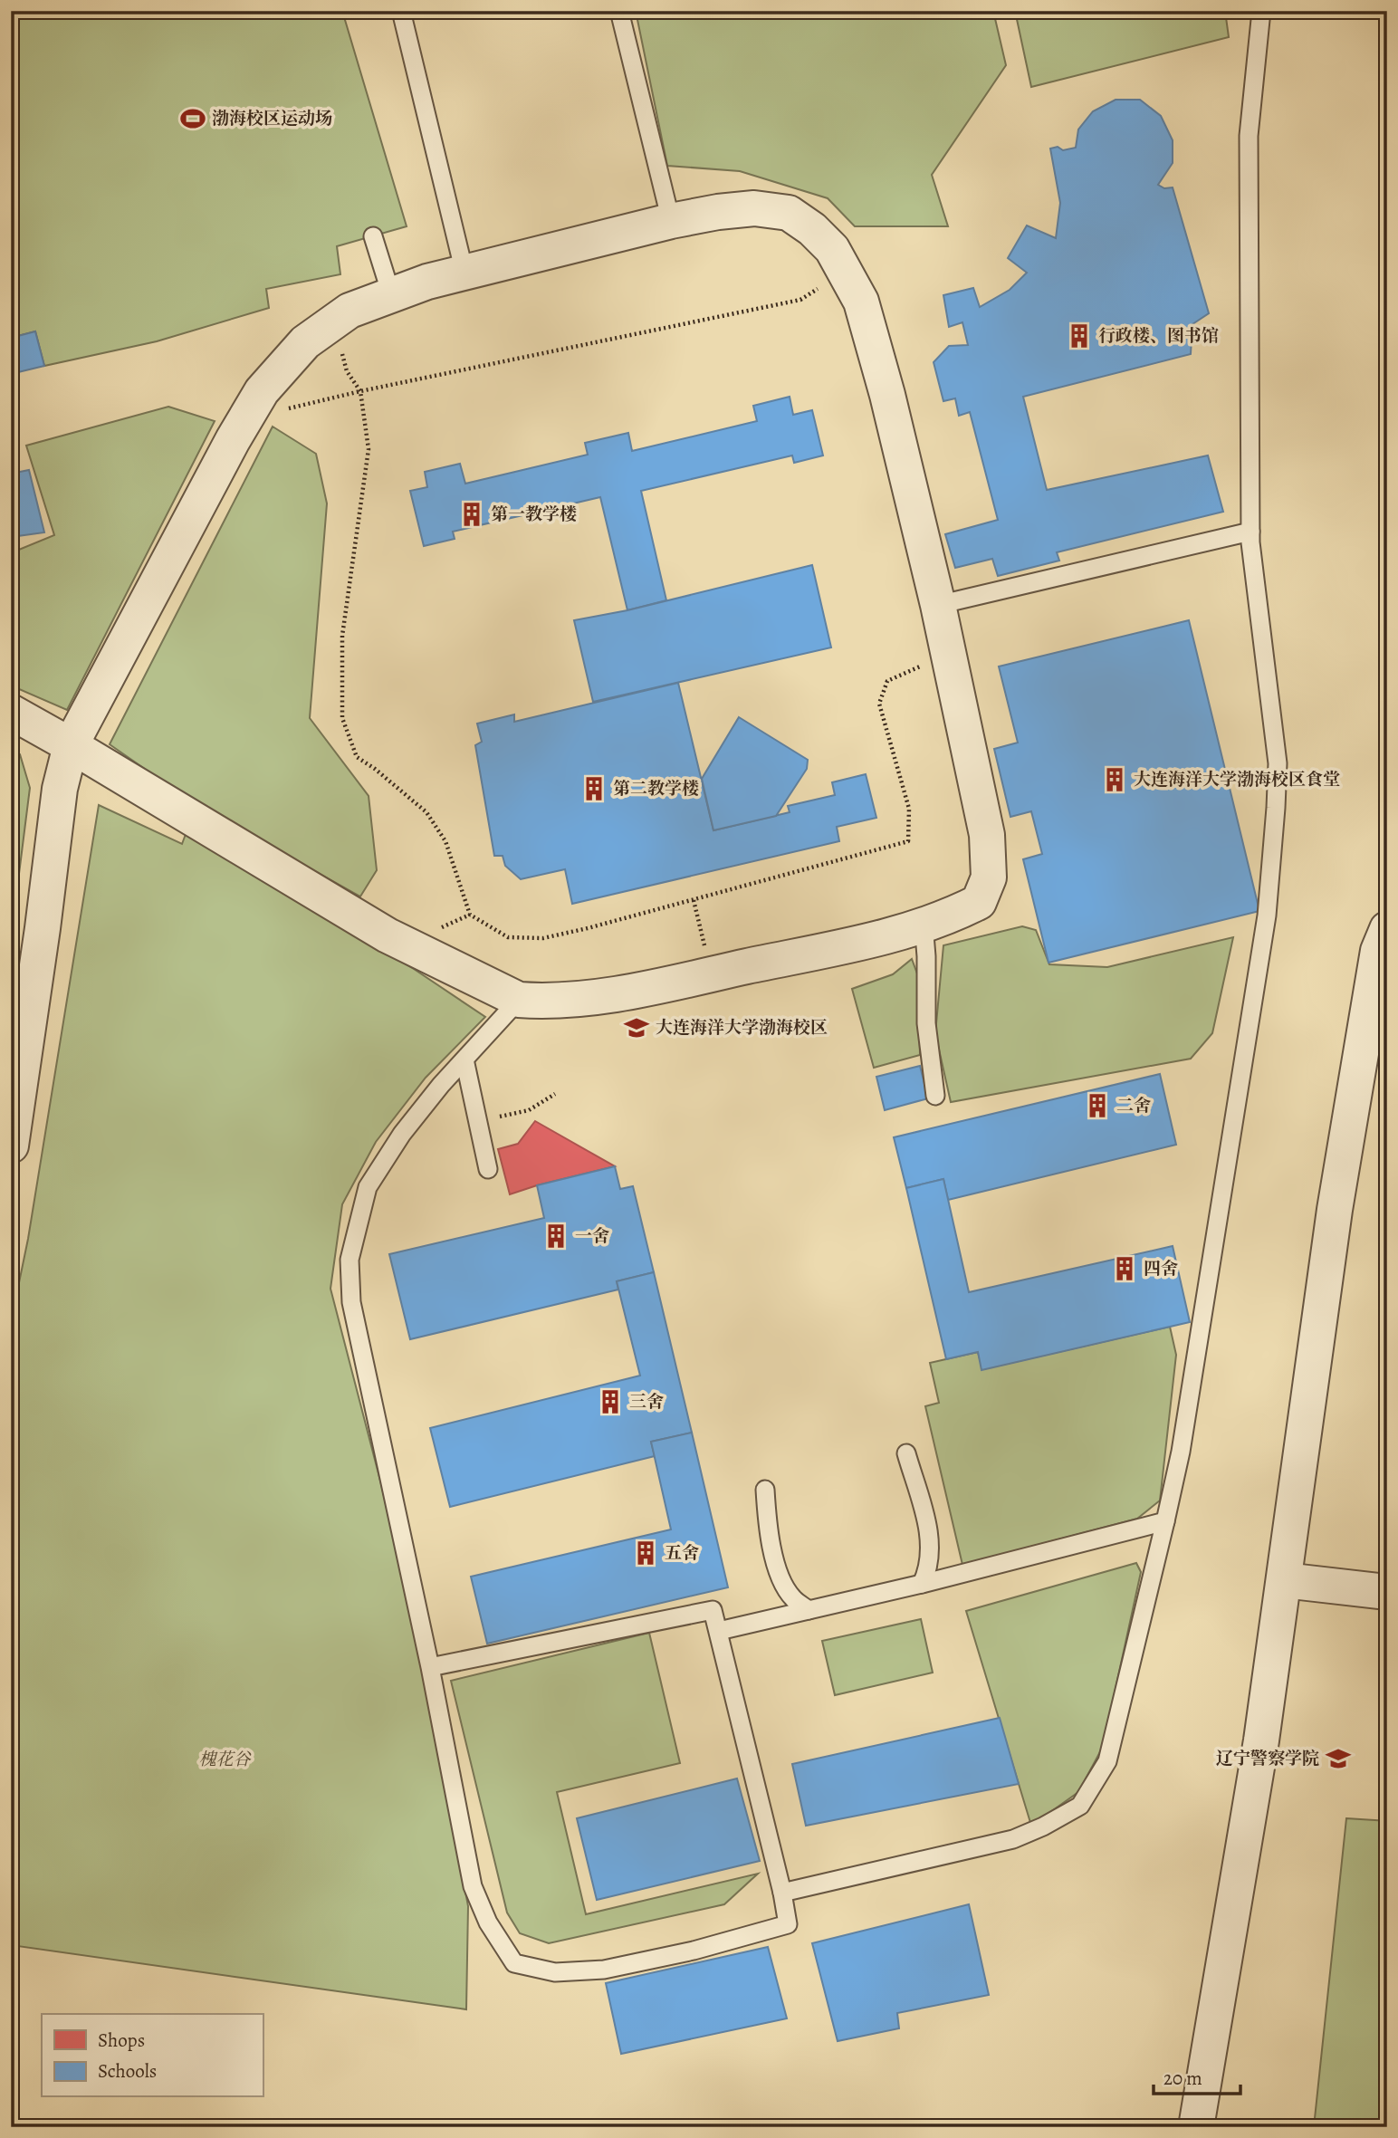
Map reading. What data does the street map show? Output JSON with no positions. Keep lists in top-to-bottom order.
{
  "parks": ["槐花谷"],
  "places": {
    "sports": ["渤海校区运动场"],
    "building": [
      "行政楼、图书馆",
      "第一教学楼",
      "大连海洋大学渤海校区食堂",
      "第二教学楼",
      "二舍",
      "一舍",
      "四舍",
      "三舍",
      "五舍"
    ],
    "school or university": ["大连海洋大学渤海校区", "辽宁警察学院"]
  },
  "legend": ["Shops", "Schools"],
  "scale_bar": "20 m"
}
